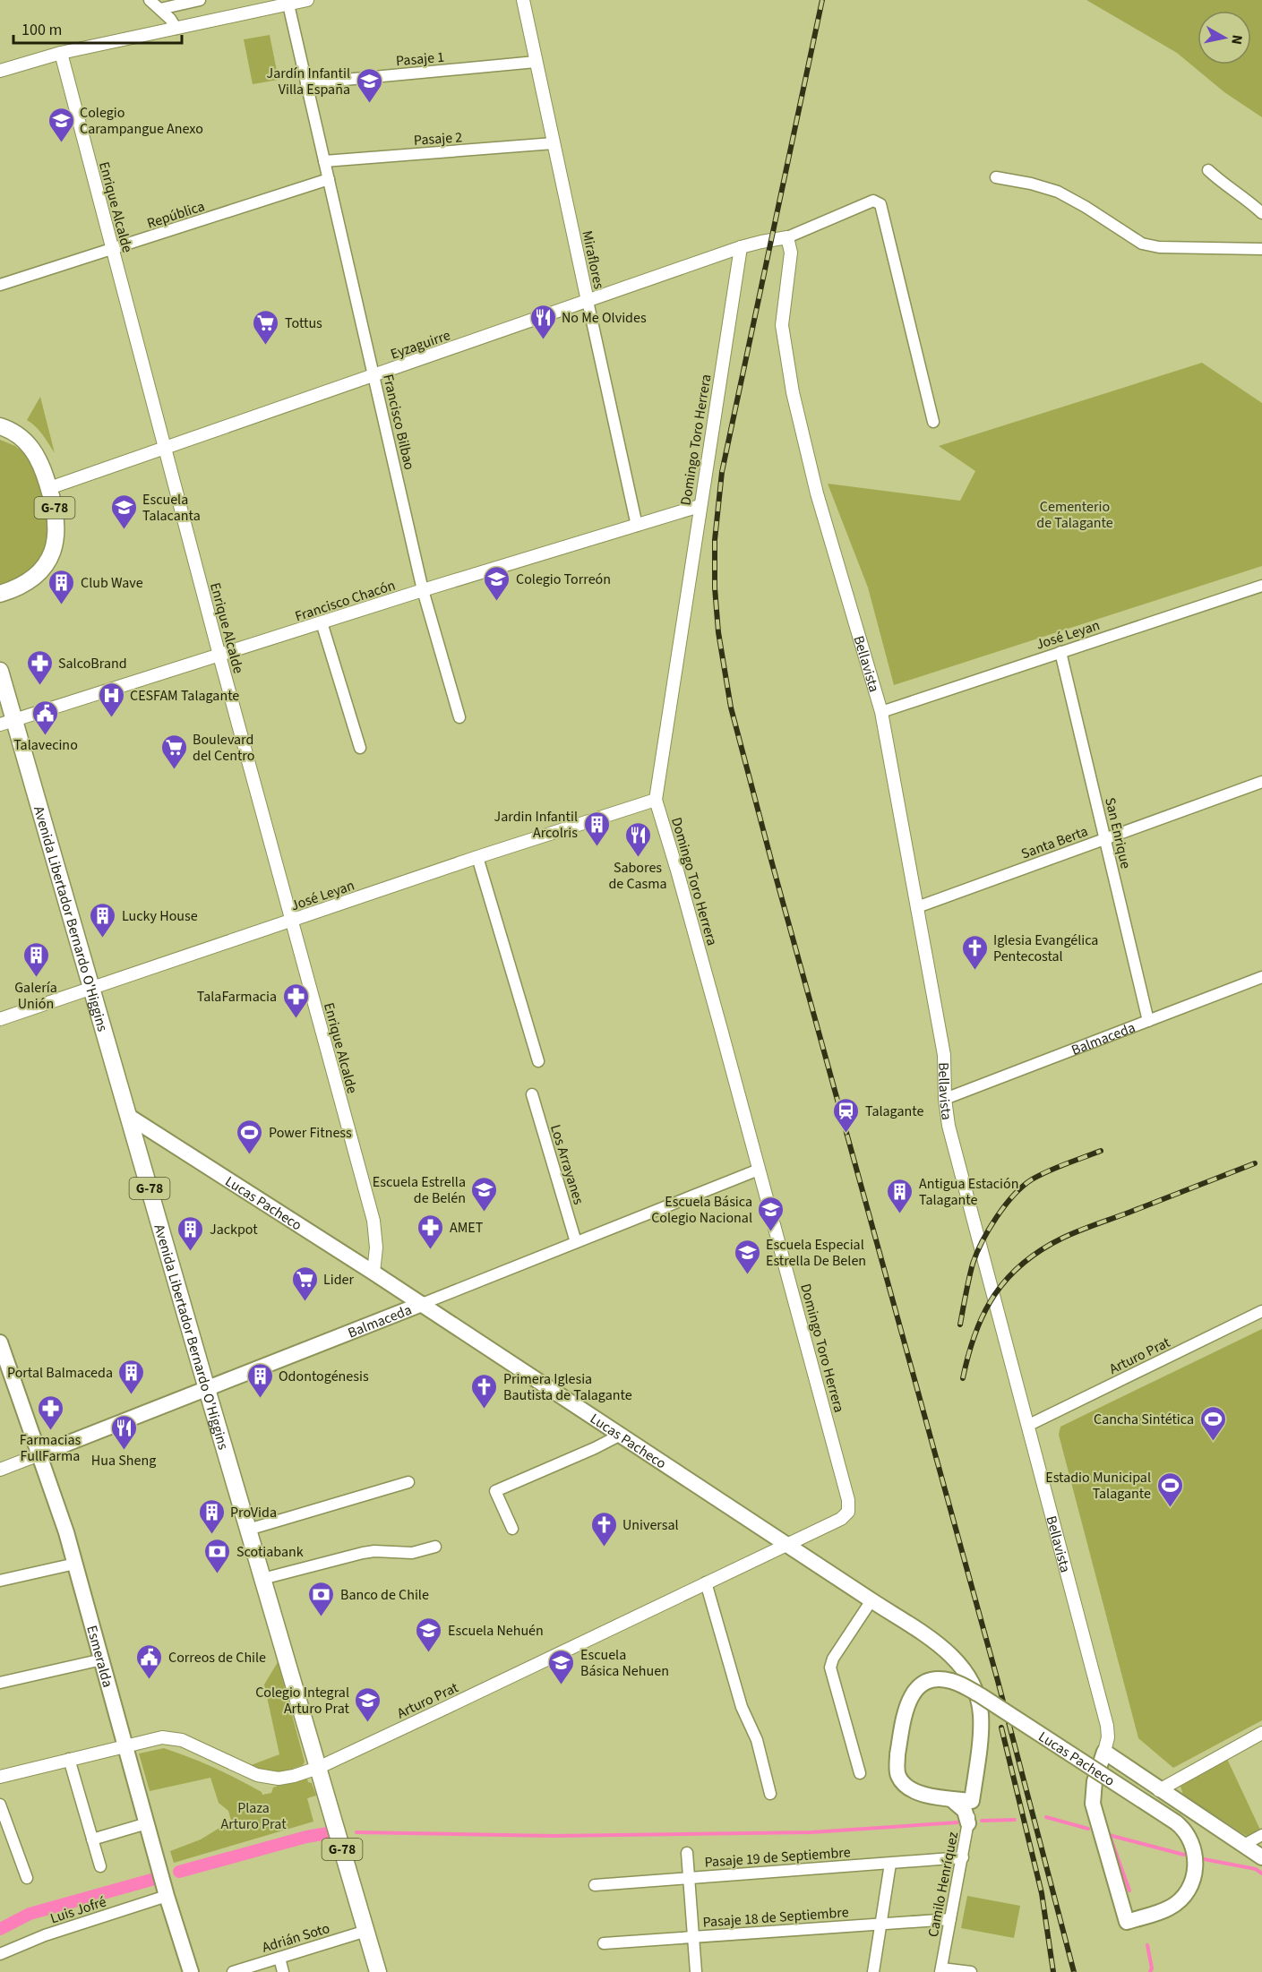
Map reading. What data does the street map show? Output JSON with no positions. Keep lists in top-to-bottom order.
{
  "streets": {
    "main road": [
      "G-78",
      "Bellavista",
      "Avenida Libertador Bernardo O'Higgins",
      "Balmaceda",
      "Lucas Pacheco",
      "Esmeralda"
    ],
    "street": [
      "Pasaje 1",
      "Pasaje 2",
      "Enrique Alcalde",
      "República",
      "Miraflores",
      "Eyzaguirre",
      "Francisco Bilbao",
      "Domingo Toro Herrera",
      "Francisco Chacón",
      "José Leyan",
      "San Enrique",
      "Santa Berta",
      "Los Arrayanes",
      "Arturo Prat",
      "Pasaje 19 de Septiembre",
      "Camilo Henríquez",
      "Luis Jofré",
      "Pasaje 18 de Septiembre",
      "Adrián Soto"
    ]
  },
  "crossings": [
    ["Pasaje 1", "Miraflores"],
    ["Pasaje 1", "Francisco Bilbao"],
    ["Pasaje 2", "Miraflores"],
    ["Pasaje 2", "Francisco Bilbao"],
    ["Enrique Alcalde", "República"],
    ["Enrique Alcalde", "Eyzaguirre"],
    ["Enrique Alcalde", "Francisco Chacón"],
    ["Enrique Alcalde", "José Leyan"],
    ["Enrique Alcalde", "Lucas Pacheco"],
    ["República", "Francisco Bilbao"],
    ["Miraflores", "Eyzaguirre"],
    ["Miraflores", "Francisco Chacón"],
    ["Eyzaguirre", "Francisco Bilbao"],
    ["Eyzaguirre", "Domingo Toro Herrera"],
    ["Eyzaguirre", "G-78"],
    ["Eyzaguirre", "Bellavista"],
    ["Francisco Bilbao", "Francisco Chacón"],
    ["Domingo Toro Herrera", "Francisco Chacón"],
    ["Domingo Toro Herrera", "José Leyan"],
    ["Domingo Toro Herrera", "Balmaceda"],
    ["Domingo Toro Herrera", "Arturo Prat"],
    ["Francisco Chacón", "Avenida Libertador Bernardo O'Higgins"],
    ["José Leyan", "Bellavista"],
    ["José Leyan", "San Enrique"],
    ["José Leyan", "Avenida Libertador Bernardo O'Higgins"],
    ["Bellavista", "Santa Berta"],
    ["Bellavista", "Balmaceda"],
    ["Bellavista", "Lucas Pacheco"],
    ["Bellavista", "Arturo Prat"],
    ["San Enrique", "Santa Berta"],
    ["San Enrique", "Balmaceda"],
    ["Avenida Libertador Bernardo O'Higgins", "Balmaceda"],
    ["Avenida Libertador Bernardo O'Higgins", "Lucas Pacheco"],
    ["Avenida Libertador Bernardo O'Higgins", "Arturo Prat"],
    ["Avenida Libertador Bernardo O'Higgins", "Adrián Soto"],
    ["Balmaceda", "Los Arrayanes"],
    ["Balmaceda", "Lucas Pacheco"],
    ["Balmaceda", "Esmeralda"],
    ["Lucas Pacheco", "Arturo Prat"],
    ["Lucas Pacheco", "Camilo Henríquez"],
    ["Arturo Prat", "Esmeralda"],
    ["Esmeralda", "Luis Jofré"],
    ["Pasaje 19 de Septiembre", "Camilo Henríquez"],
    ["Camilo Henríquez", "Pasaje 18 de Septiembre"]
  ],
  "parks": ["Cementerio de Talagante", "Plaza Arturo Prat"],
  "places": {
    "school or university": [
      "Jardín Infantil Villa España",
      "Colegio Carampangue Anexo",
      "Escuela Talacanta",
      "Colegio Torreón",
      "Escuela Estrella de Belén",
      "Escuela Básica Colegio Nacional",
      "Escuela Especial Estrella De Belen",
      "Escuela Nehuén",
      "Escuela Básica Nehuen",
      "Colegio Integral Arturo Prat"
    ],
    "restaurant": ["No Me Olvides", "Sabores de Casma", "Hua Sheng"],
    "supermarket": ["Tottus", "Boulevard del Centro", "Lider"],
    "building": [
      "Club Wave",
      "Jardin Infantil Arcolris",
      "Lucky House",
      "Galería Unión",
      "Antigua Estación Talagante",
      "Jackpot",
      "Portal Balmaceda",
      "Odontogénesis",
      "ProVida"
    ],
    "pharmacy": [
      "SalcoBrand",
      "TalaFarmacia",
      "AMET",
      "Farmacias FullFarma"
    ],
    "hospital": ["CESFAM Talagante"],
    "public building": ["Talavecino", "Correos de Chile"],
    "church": ["Iglesia Evangélica Pentecostal", "Primera Iglesia Bautista de Talagante", "Universal"],
    "station": ["Talagante"],
    "sports": ["Power Fitness", "Cancha Sintética", "Estadio Municipal Talagante"],
    "bank": ["Scotiabank", "Banco de Chile"]
  },
  "scale_bar": "100 m",
  "north": "right"
}
